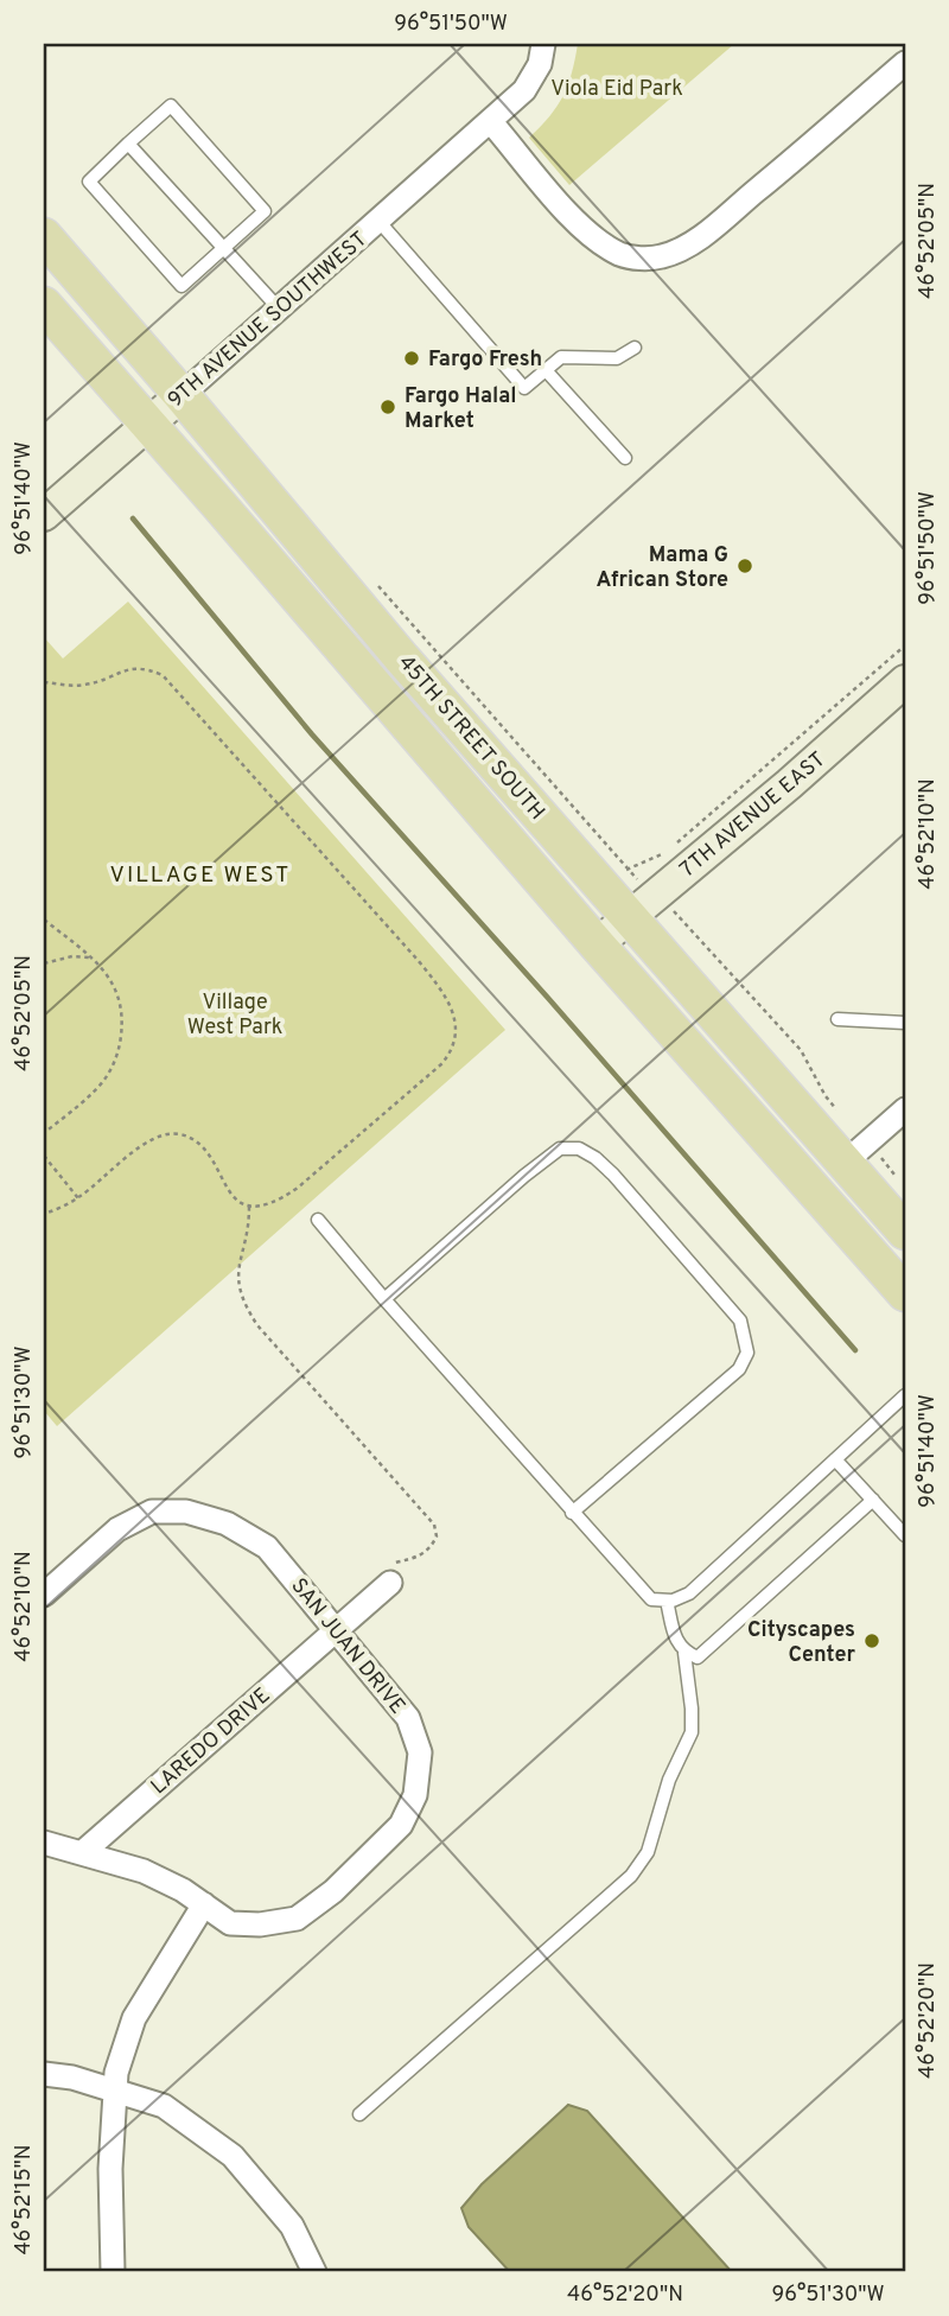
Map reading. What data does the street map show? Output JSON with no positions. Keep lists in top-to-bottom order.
{
  "streets": {
    "main road": ["45TH STREET SOUTH"],
    "street": [
      "9TH AVENUE SOUTHWEST",
      "7TH AVENUE EAST",
      "SAN JUAN DRIVE",
      "LAREDO DRIVE"
    ]
  },
  "crossings": [
    ["9TH AVENUE SOUTHWEST", "45TH STREET SOUTH"],
    ["45TH STREET SOUTH", "7TH AVENUE EAST"],
    ["SAN JUAN DRIVE", "LAREDO DRIVE"]
  ],
  "districts": ["VILLAGE WEST"],
  "parks": ["Viola Eid Park", "Village West Park"],
  "places": [
    "Fargo Fresh",
    "Fargo Halal Market",
    "Mama G African Store",
    "Cityscapes Center"
  ],
  "coordinates": [
    "96°51'50\"W",
    "46°52'05\"N",
    "96°51'40\"W",
    "46°52'10\"N",
    "96°51'30\"W",
    "46°52'20\"N",
    "46°52'15\"N"
  ]
}
